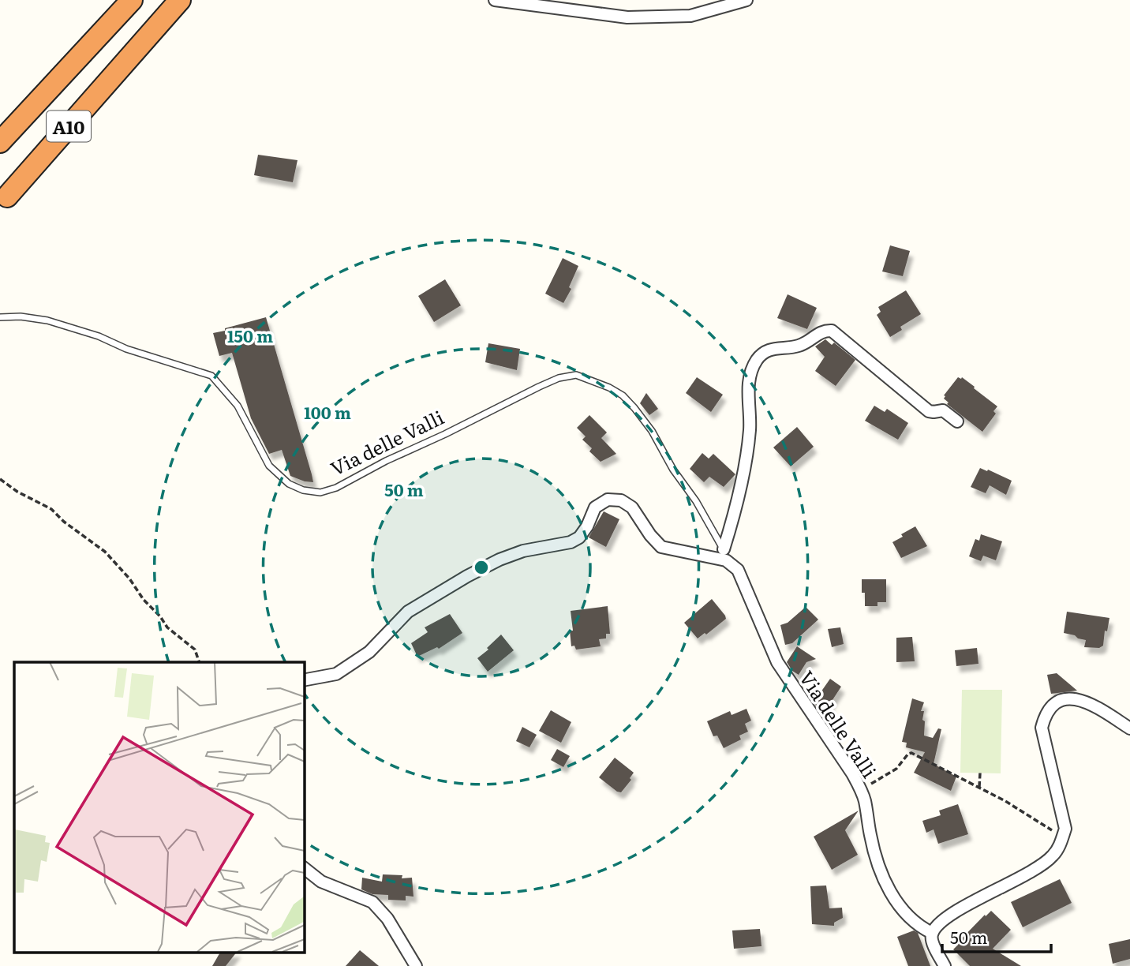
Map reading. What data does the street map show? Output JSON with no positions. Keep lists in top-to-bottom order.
{
  "streets": {
    "highway": ["A10"],
    "street": ["Via delle Valli"]
  },
  "scale_bar": "50 m",
  "rings": ["150 m", "100 m", "50 m"]
}
